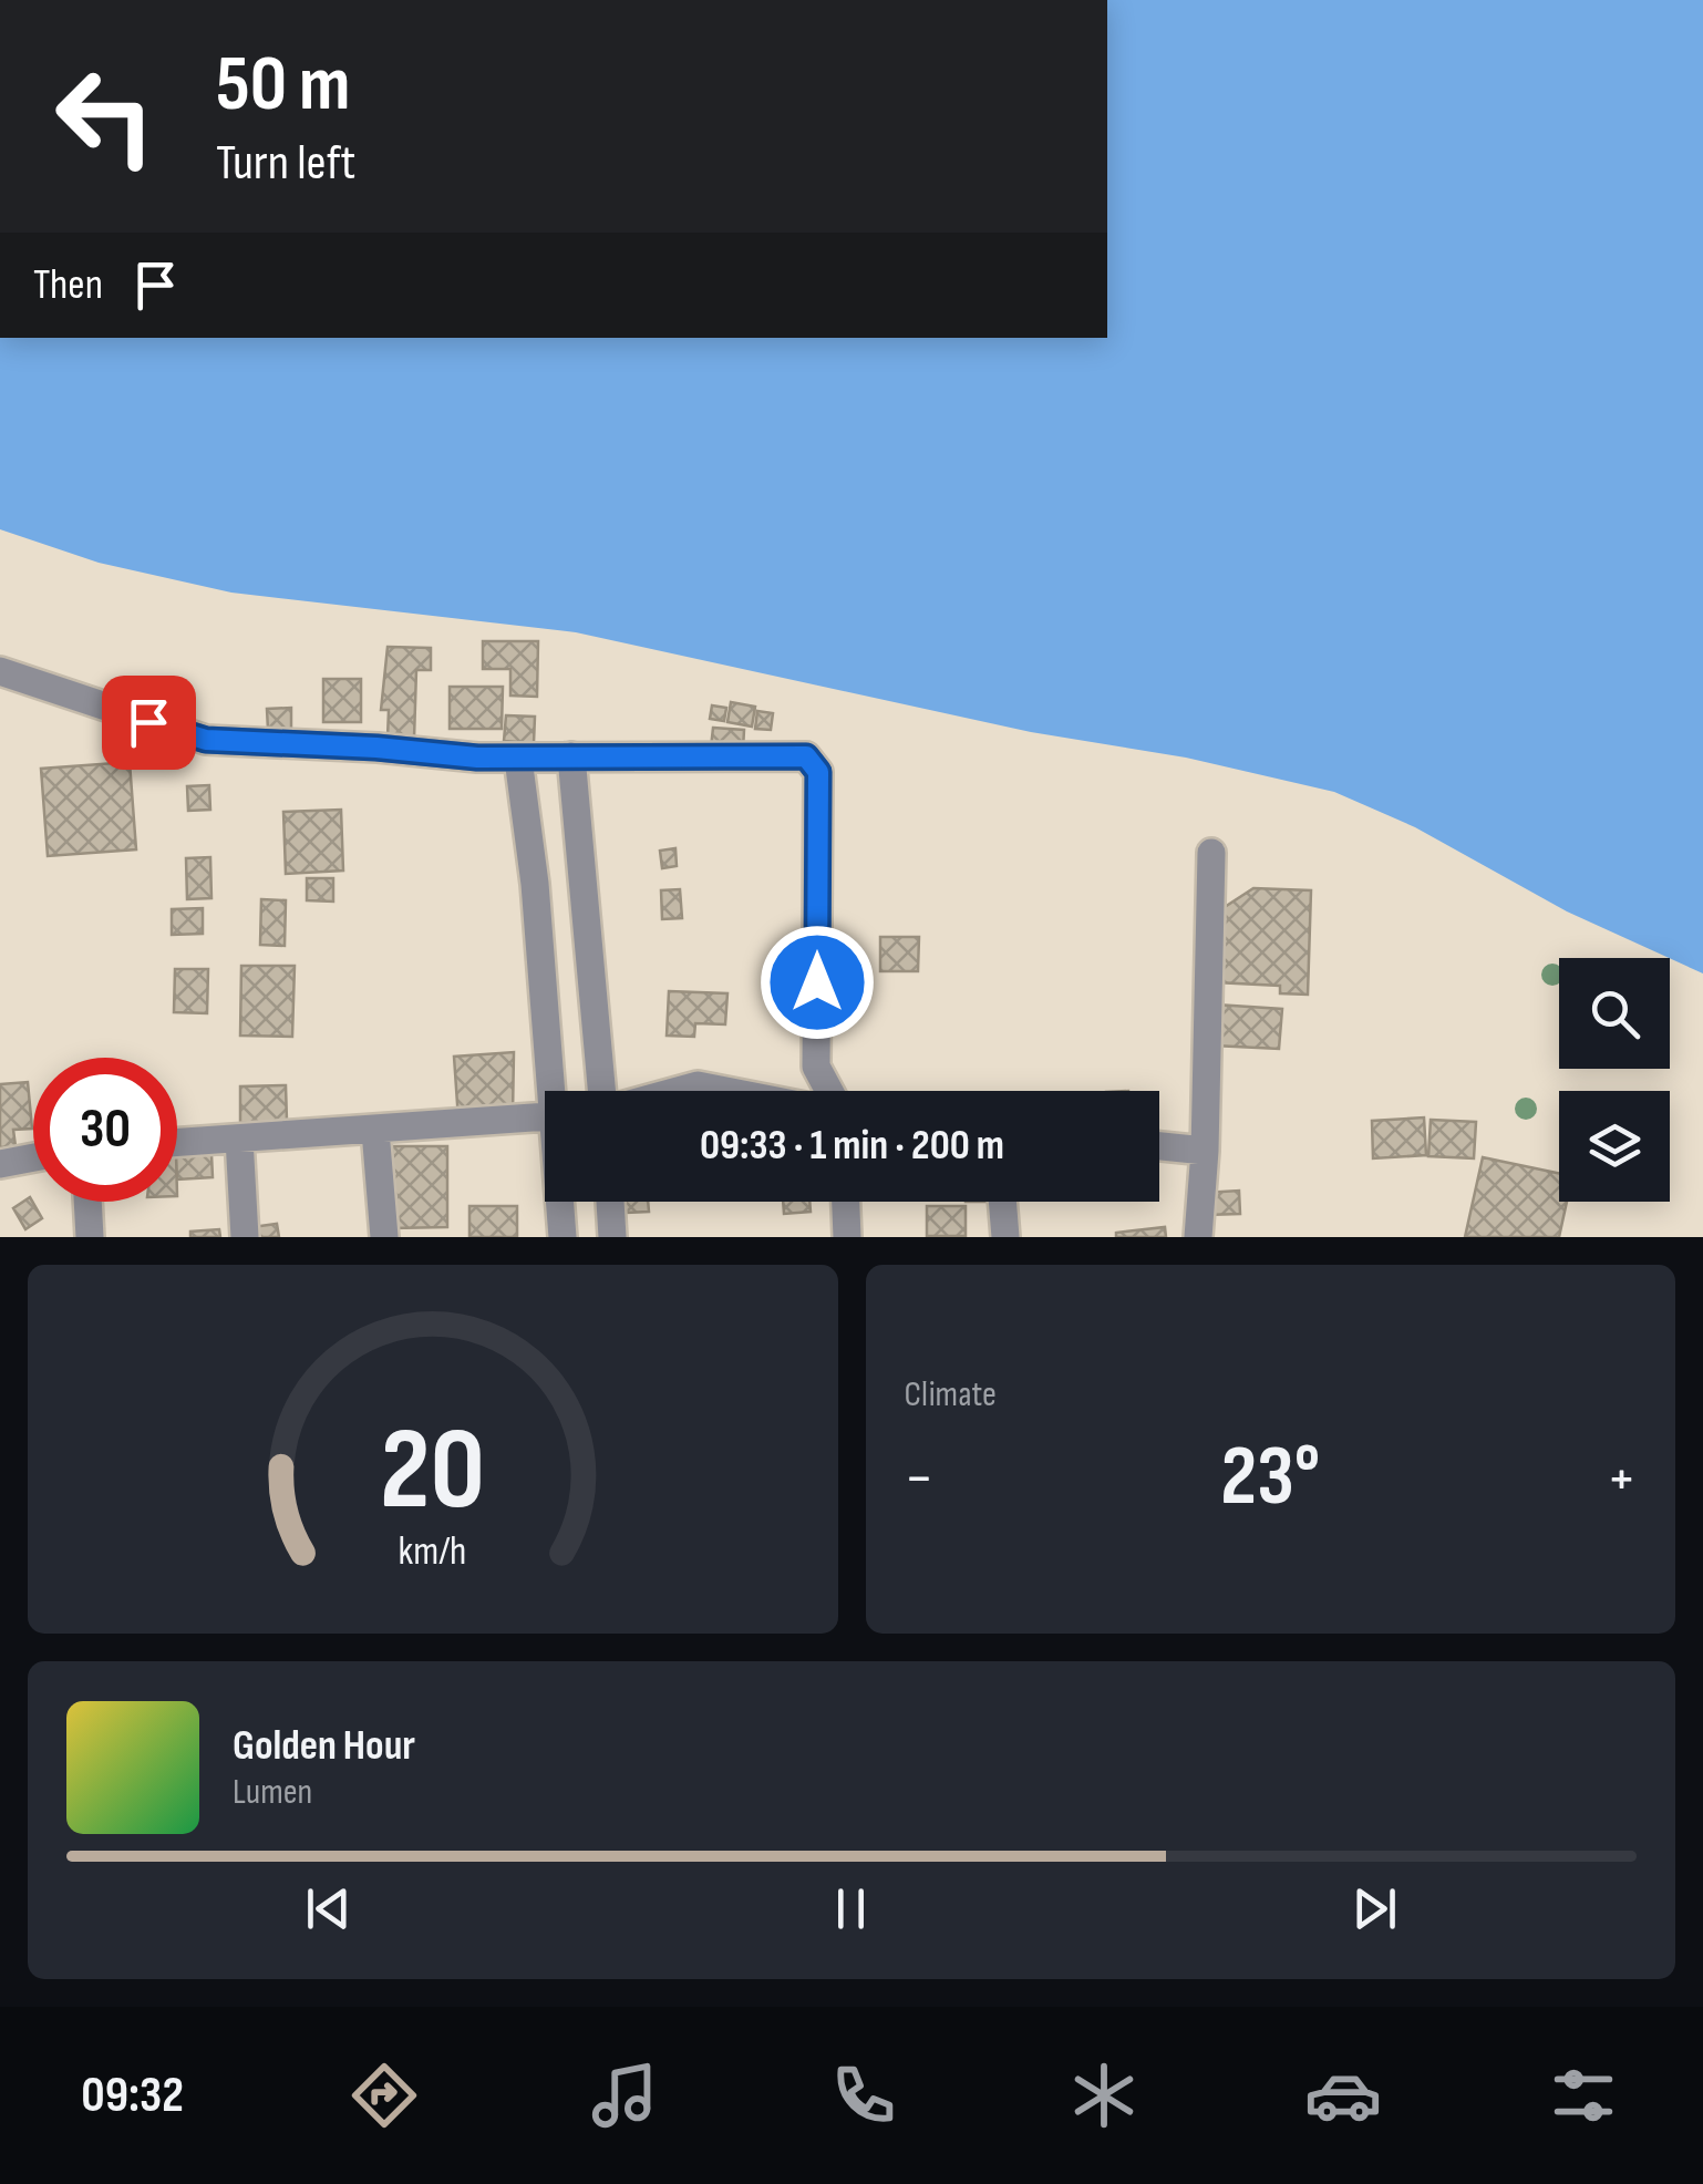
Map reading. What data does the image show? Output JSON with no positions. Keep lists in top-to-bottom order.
{
  "page": {
    "turn": ["50 m", "Turn left"],
    "then": "Then",
    "limit": "30",
    "trip": "09:33 · 1 min · 200 m",
    "tile": "Climate",
    "heat": ["−", "23°", "+"],
    "song": ["Golden Hour", "Lumen"],
    "tabs": "09:32",
    "gauge": ["20", "km/h"]
  }
}
